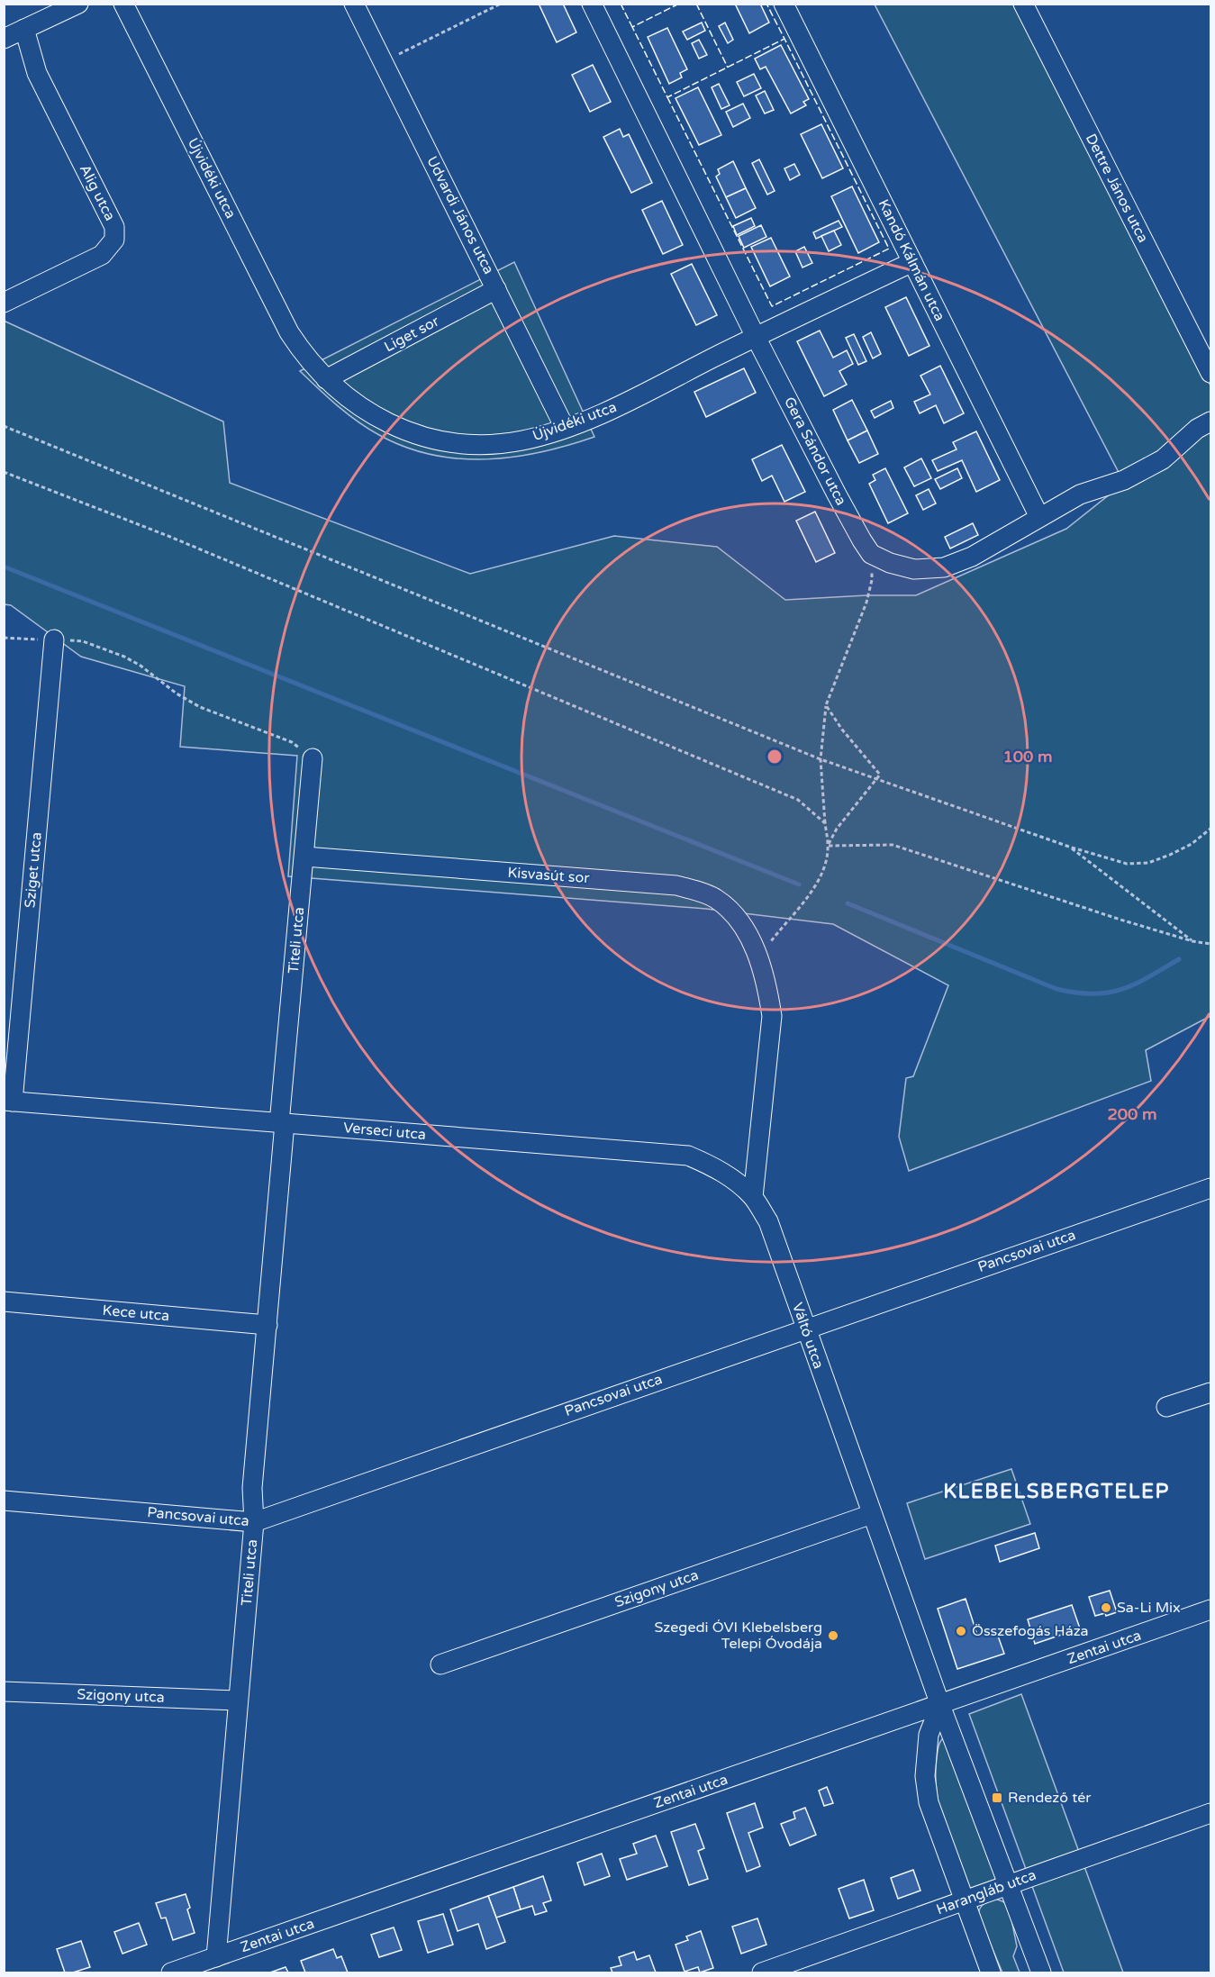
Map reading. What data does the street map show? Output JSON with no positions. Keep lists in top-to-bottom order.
{
  "streets": {
    "street": [
      "Újvidéki utca",
      "Dettre János utca",
      "Alig utca",
      "Udvardi János utca",
      "Kandó Kálmán utca",
      "Liget sor",
      "Gera Sándor utca",
      "Sziget utca",
      "Kisvasút sor",
      "Titeli utca",
      "Verseci utca",
      "Pancsovai utca",
      "Kece utca",
      "Váltó utca",
      "Szigony utca",
      "Zentai utca",
      "Harangláb utca"
    ]
  },
  "crossings": [
    ["Újvidéki utca", "Udvardi János utca"],
    ["Újvidéki utca", "Kandó Kálmán utca"],
    ["Újvidéki utca", "Liget sor"],
    ["Újvidéki utca", "Gera Sándor utca"],
    ["Udvardi János utca", "Liget sor"],
    ["Sziget utca", "Verseci utca"],
    ["Kisvasút sor", "Titeli utca"],
    ["Titeli utca", "Verseci utca"],
    ["Titeli utca", "Pancsovai utca"],
    ["Titeli utca", "Kece utca"],
    ["Titeli utca", "Szigony utca"],
    ["Titeli utca", "Zentai utca"],
    ["Verseci utca", "Váltó utca"],
    ["Pancsovai utca", "Váltó utca"],
    ["Váltó utca", "Szigony utca"],
    ["Váltó utca", "Zentai utca"]
  ],
  "districts": ["KLEBELSBERGTELEP"],
  "places": {
    "other": ["Sa-Li Mix", "Összefogás Háza", "Szegedi ÓVI Klebelsberg Telepi Óvodája"],
    "transit": ["Rendező tér"]
  },
  "rings": ["100 m", "200 m"]
}
